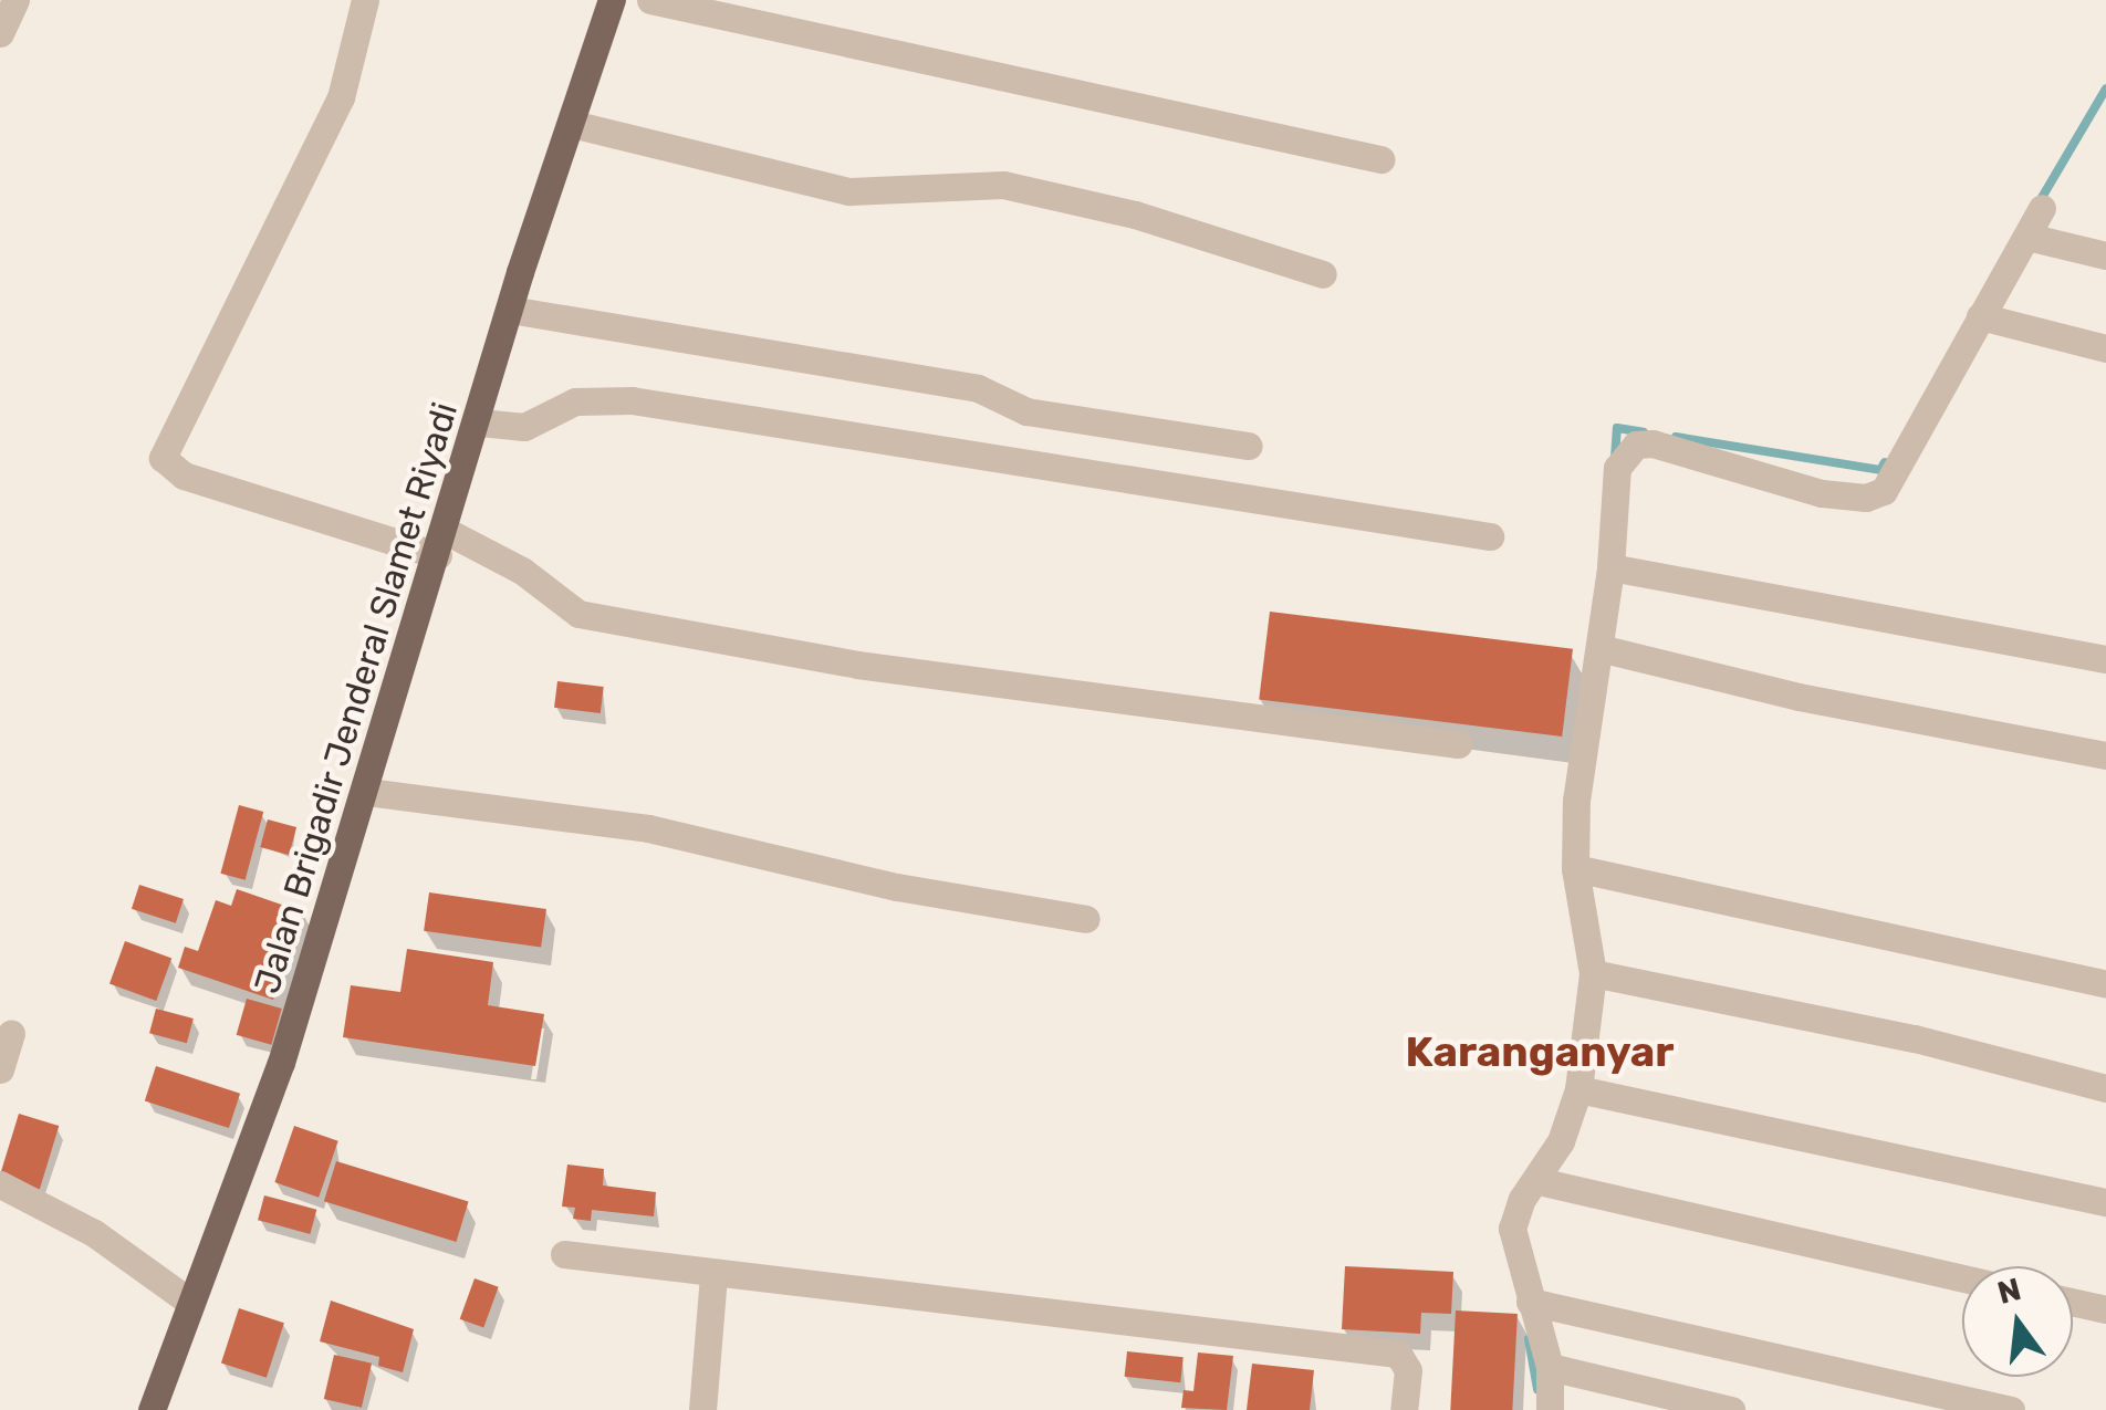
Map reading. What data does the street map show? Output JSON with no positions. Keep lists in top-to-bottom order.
{
  "streets": {
    "main road": ["Jalan Brigadir Jenderal Slamet Riyadi"]
  },
  "districts": ["Karanganyar"],
  "north": "top"
}
